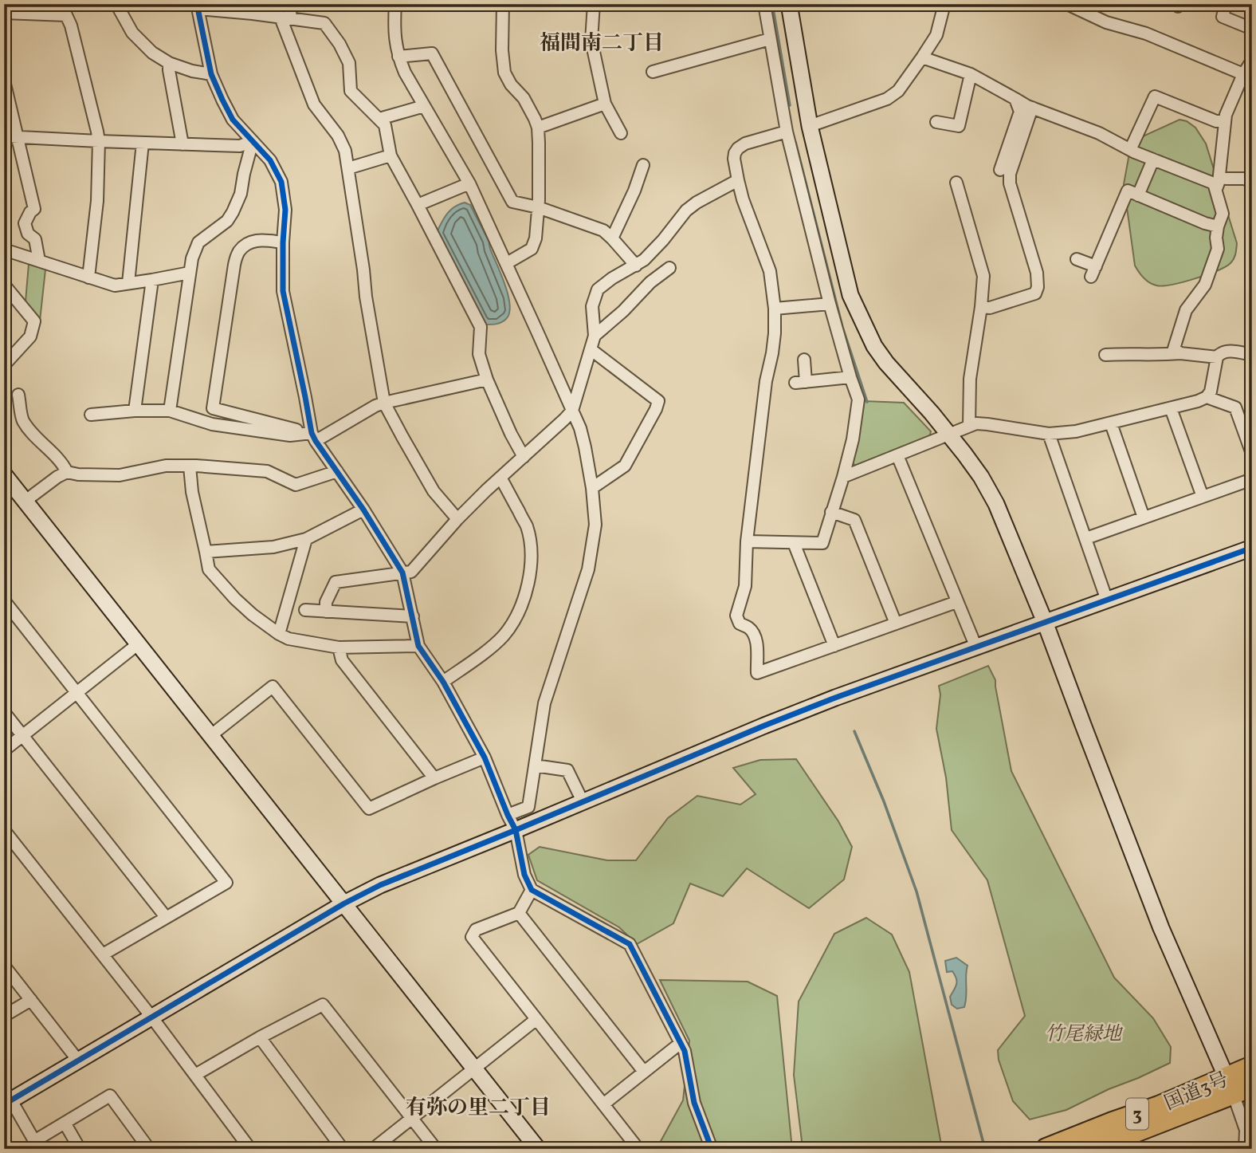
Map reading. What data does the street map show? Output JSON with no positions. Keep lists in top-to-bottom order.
{
  "streets": {
    "highway": ["国道3号", "3"]
  },
  "districts": ["福間南二丁目", "有弥の里二丁目"],
  "parks": ["竹尾緑地"]
}
